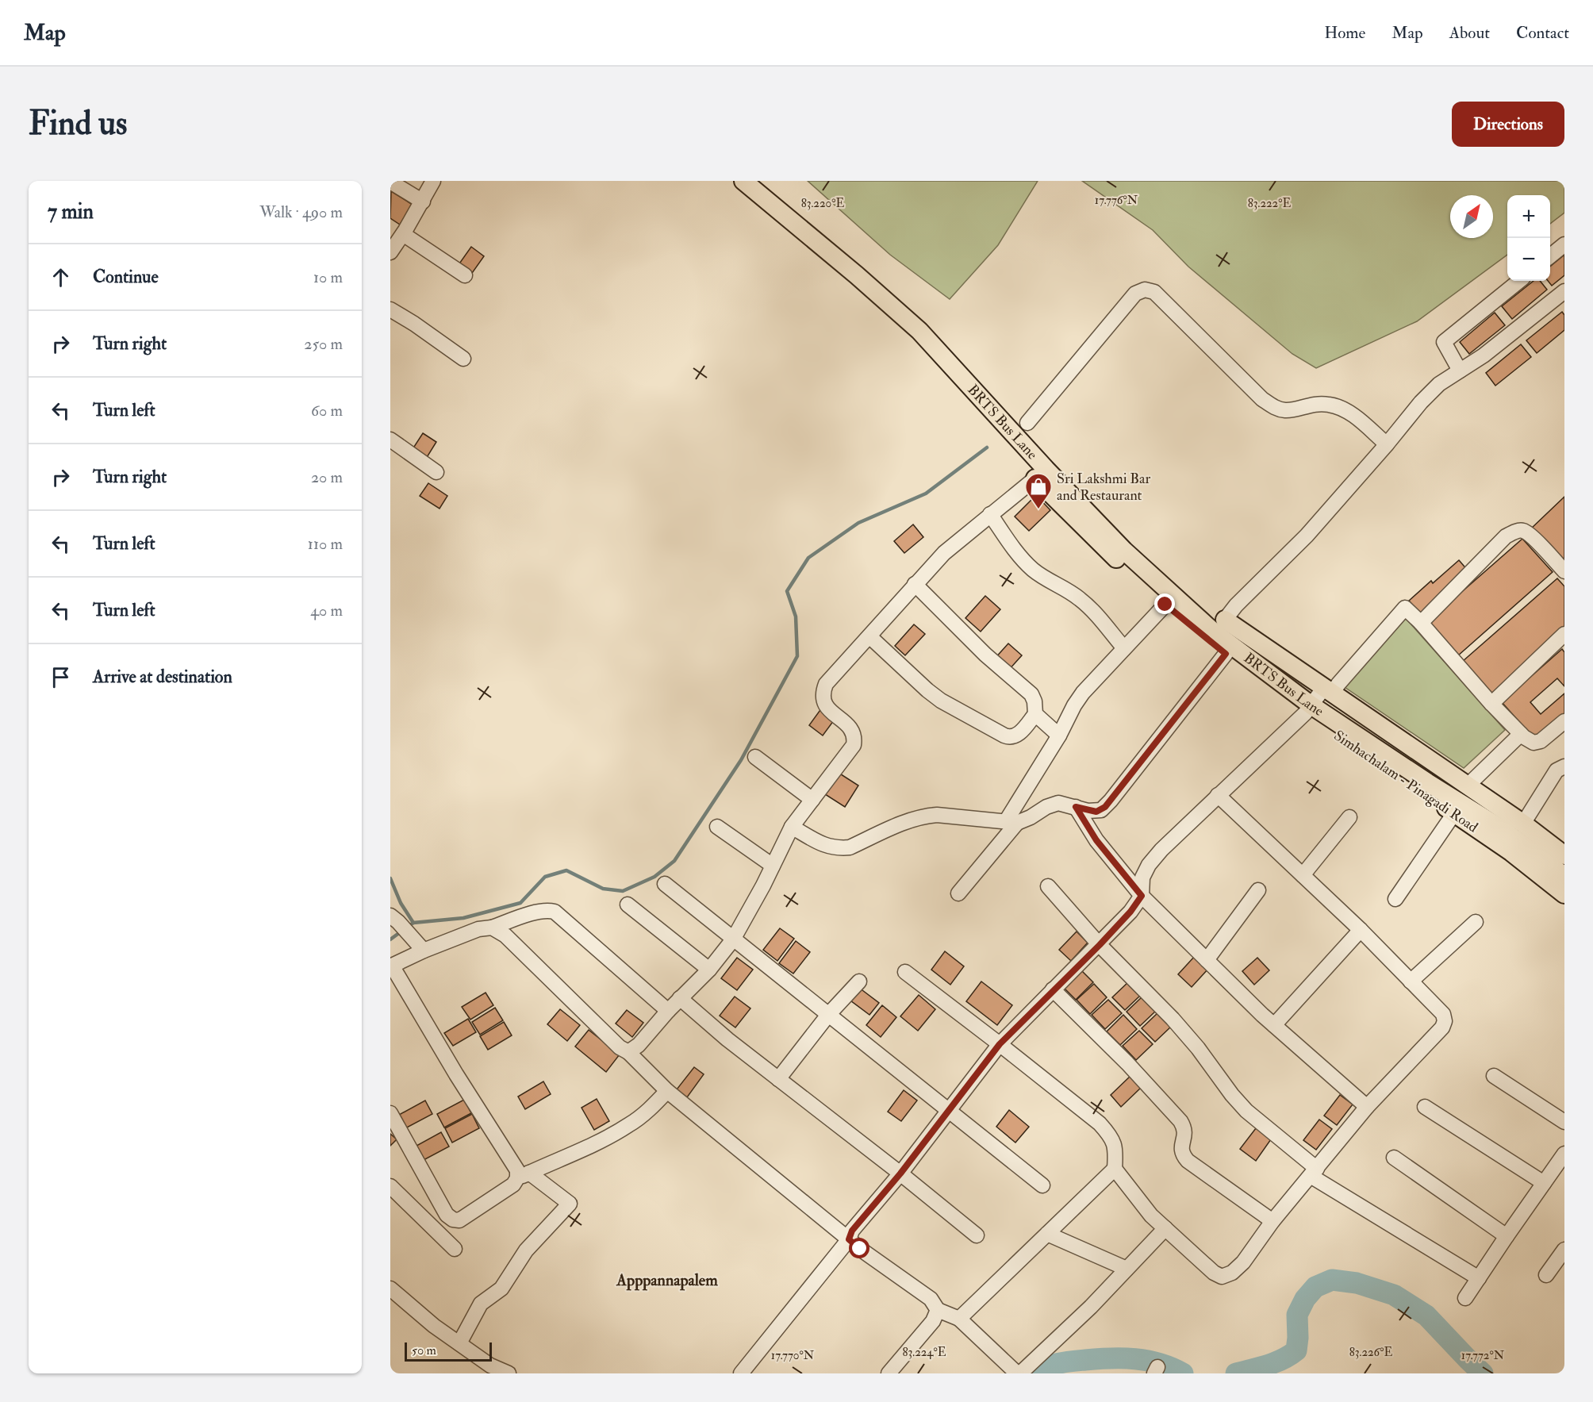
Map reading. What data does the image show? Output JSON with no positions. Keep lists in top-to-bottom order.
{
  "streets": {
    "main road": ["BRTS Bus Lane", "Simhachalam - Pinagadi Road"]
  },
  "crossings": [
    ["BRTS Bus Lane", "Simhachalam - Pinagadi Road"]
  ],
  "districts": ["Apppannapalem"],
  "places": {
    "shop": ["Sri Lakshmi Bar and Restaurant"]
  },
  "scale_bar": "50 m",
  "north": "top right",
  "page": {
    "header": "Map",
    "nav": [
      "Home",
      "Map",
      "About",
      "Contact"
    ],
    "buttons": "Directions",
    "title": "Find us",
    "heading": ["7 min", "Walk · 490 m"],
    "map_buttons": ["+", "−"],
    "list": [
      ["Continue", "10 m"],
      ["Turn right", "250 m"],
      ["Turn left", "60 m"],
      ["Turn right", "20 m"],
      ["Turn left", "110 m"],
      ["Turn left", "40 m"],
      "Arrive at destination"
    ],
    "scale": "50 m"
  },
  "coordinates": [
    "17.776°N",
    "83.220°E",
    "83.222°E",
    "83.224°E",
    "83.226°E",
    "17.770°N",
    "17.772°N"
  ]
}
